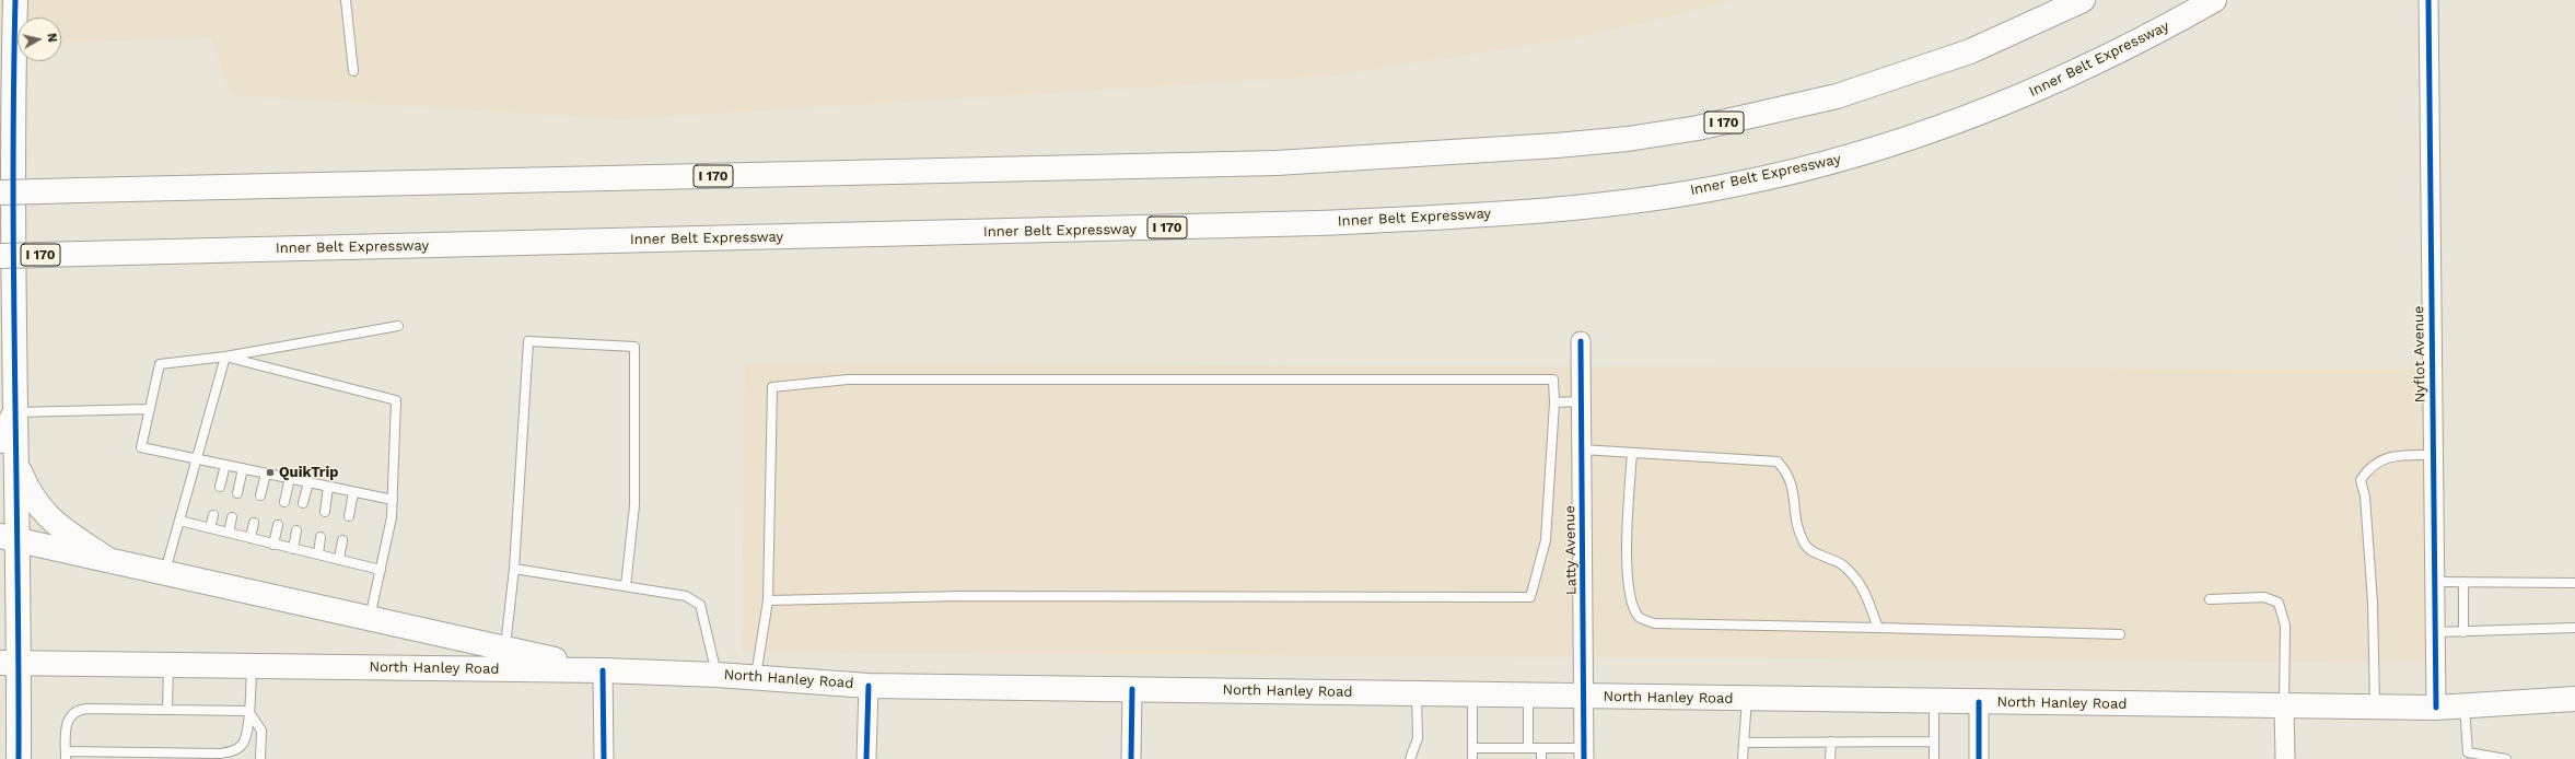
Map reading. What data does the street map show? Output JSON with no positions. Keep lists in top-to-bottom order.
{
  "streets": {
    "main road": ["Inner Belt Expressway", "I 170", "North Hanley Road"],
    "street": ["Nyflot Avenue", "Latty Avenue"]
  },
  "crossings": [
    ["Nyflot Avenue", "North Hanley Road"],
    ["Latty Avenue", "North Hanley Road"]
  ],
  "places": ["QuikTrip"],
  "north": "right"
}
